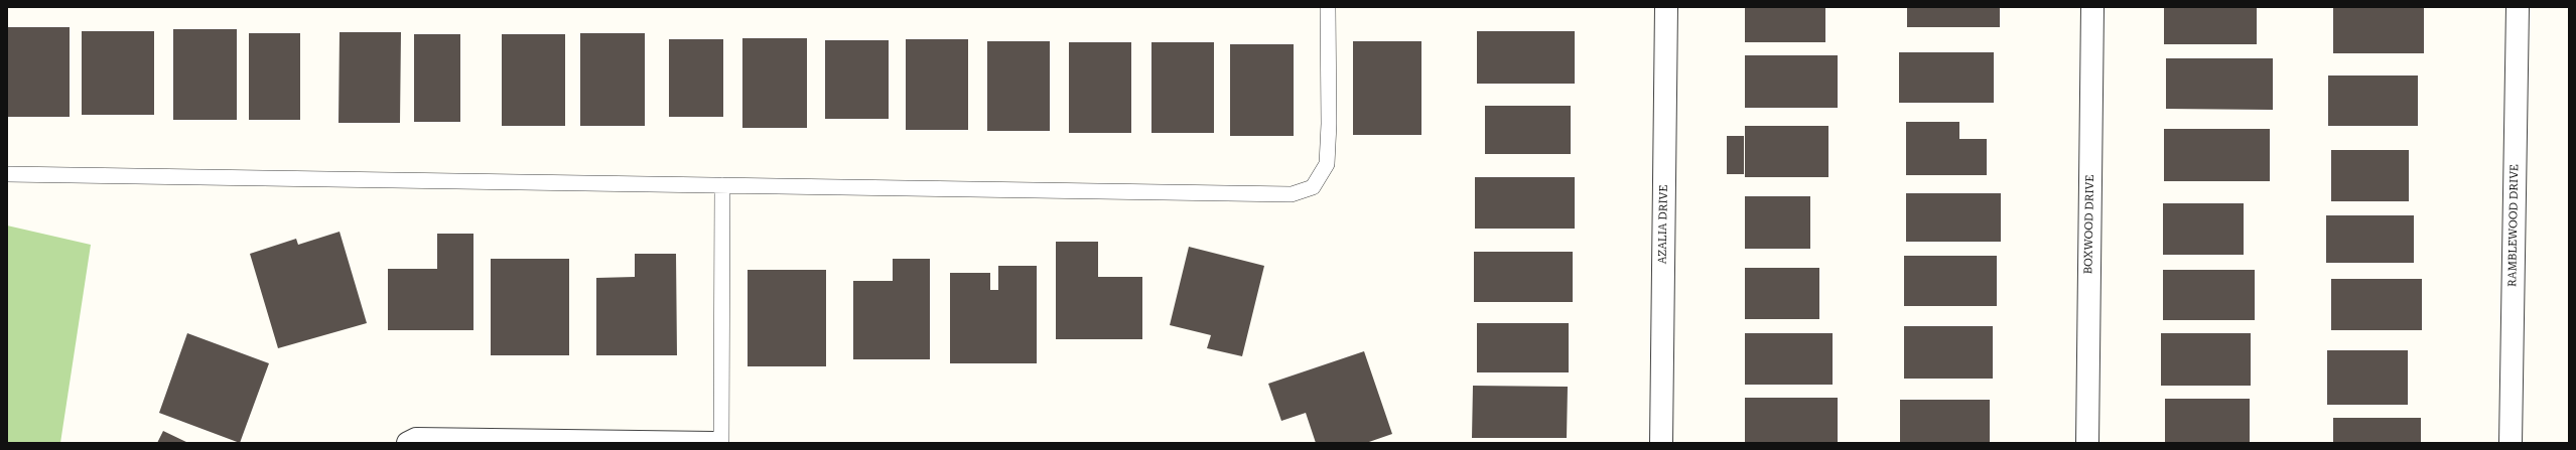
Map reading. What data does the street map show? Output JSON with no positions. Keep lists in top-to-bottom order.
{
  "streets": {
    "street": ["AZALIA DRIVE", "BOXWOOD DRIVE", "RAMBLEWOOD DRIVE"]
  }
}
